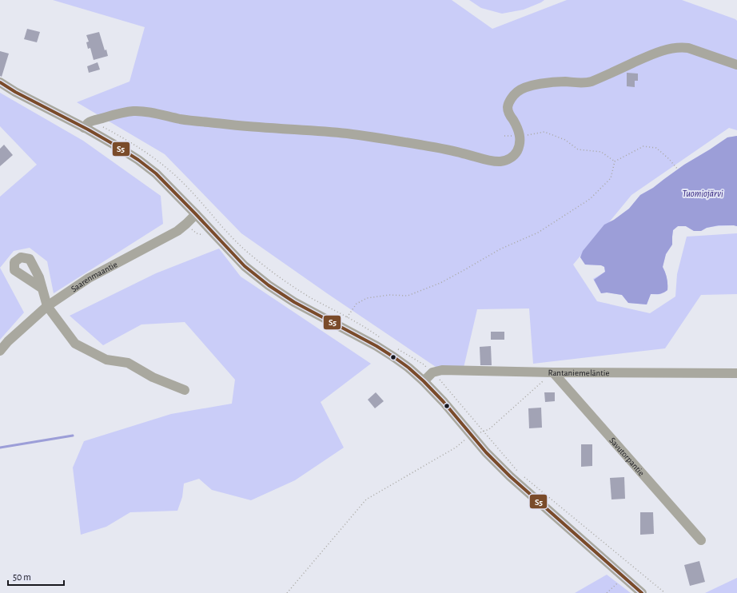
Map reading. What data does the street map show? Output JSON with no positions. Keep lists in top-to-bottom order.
{
  "streets": {
    "street": ["Saarenmaantie", "Rantaniemeläntie", "Savutorpantie"]
  },
  "crossings": [
    ["Rantaniemeläntie", "Savutorpantie"]
  ],
  "water": ["Tuomiojärvi"],
  "lines": ["transit line S5"],
  "scale_bar": "50 m"
}
